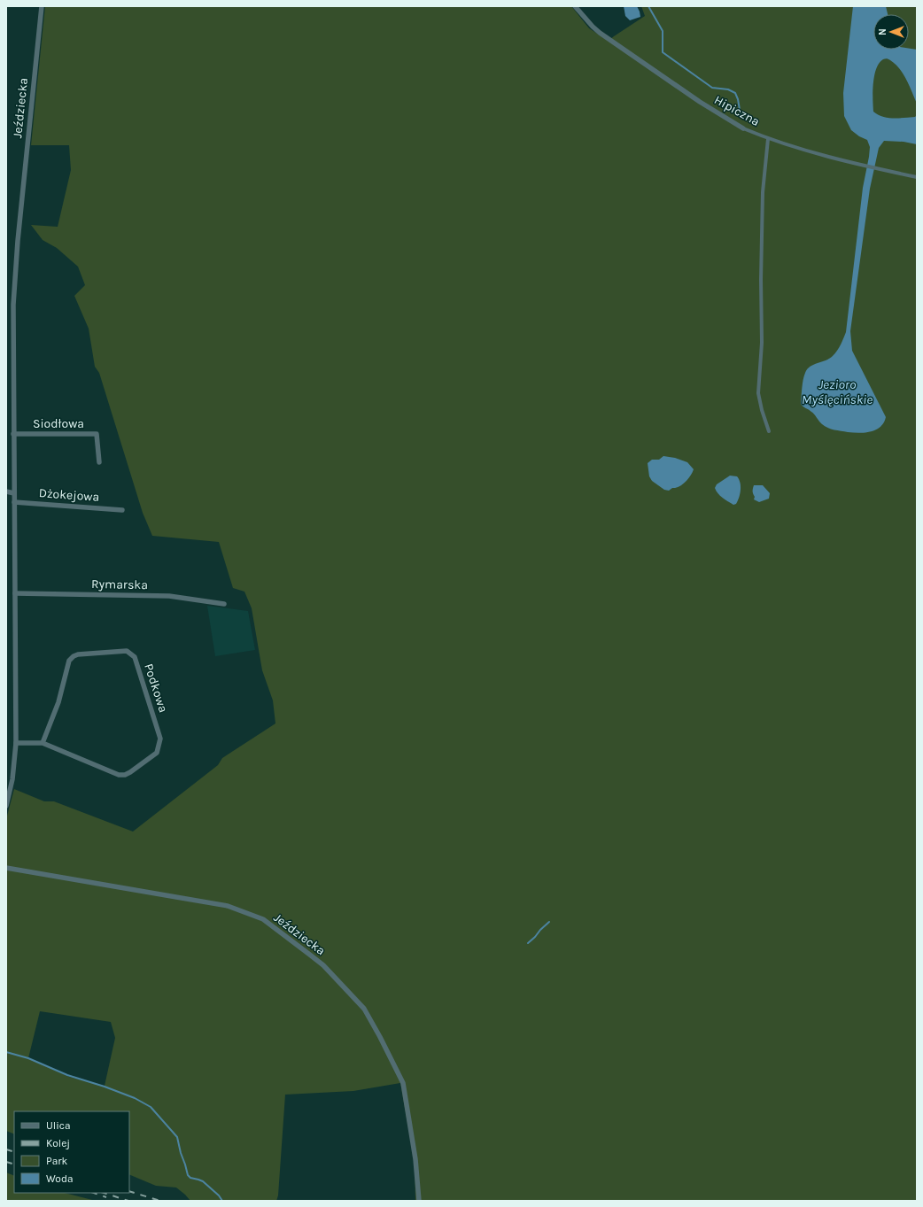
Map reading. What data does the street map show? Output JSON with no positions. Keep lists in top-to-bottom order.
{
  "streets": {
    "street": [
      "Jeździecka",
      "Hipiczna",
      "Siodłowa",
      "Dżokejowa",
      "Rymarska",
      "Podkowa"
    ]
  },
  "crossings": [
    ["Jeździecka", "Siodłowa"],
    ["Jeździecka", "Dżokejowa"],
    ["Jeździecka", "Rymarska"],
    ["Jeździecka", "Podkowa"]
  ],
  "water": ["Jezioro Myślęcińskie"],
  "legend": [
    "Ulica",
    "Kolej",
    "Park",
    "Woda"
  ],
  "north": "left"
}
